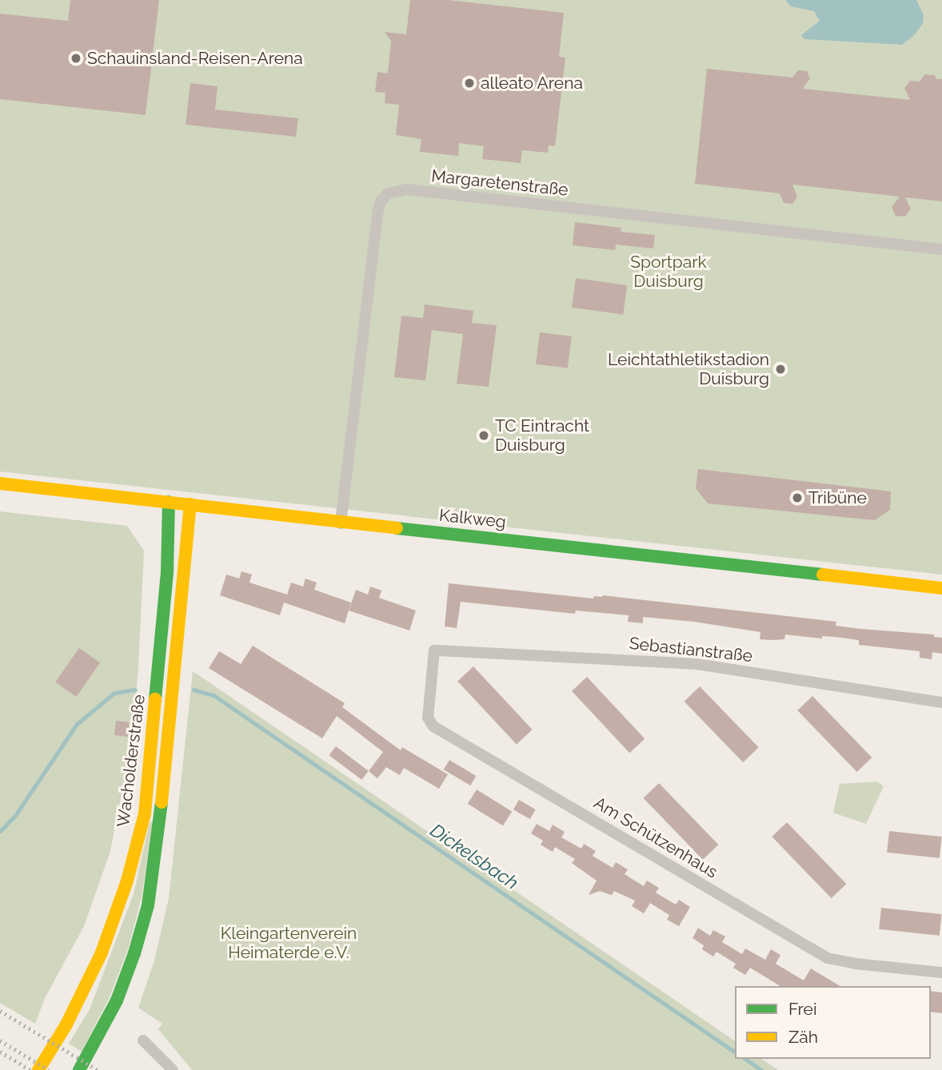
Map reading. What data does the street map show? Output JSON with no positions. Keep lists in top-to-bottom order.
{
  "streets": {
    "street": [
      "Margaretenstraße",
      "Kalkweg",
      "Sebastianstraße",
      "Wacholderstraße",
      "Am Schützenhaus"
    ]
  },
  "crossings": [
    ["Margaretenstraße", "Kalkweg"],
    ["Kalkweg", "Wacholderstraße"],
    ["Sebastianstraße", "Am Schützenhaus"]
  ],
  "water": ["Dickelsbach"],
  "parks": ["Sportpark Duisburg", "Kleingartenverein Heimaterde e.V."],
  "places": [
    "Schauinsland-Reisen-Arena",
    "alleato Arena",
    "Leichtathletikstadion Duisburg",
    "TC Eintracht Duisburg",
    "Tribüne"
  ],
  "legend": ["Frei", "Zäh"]
}
